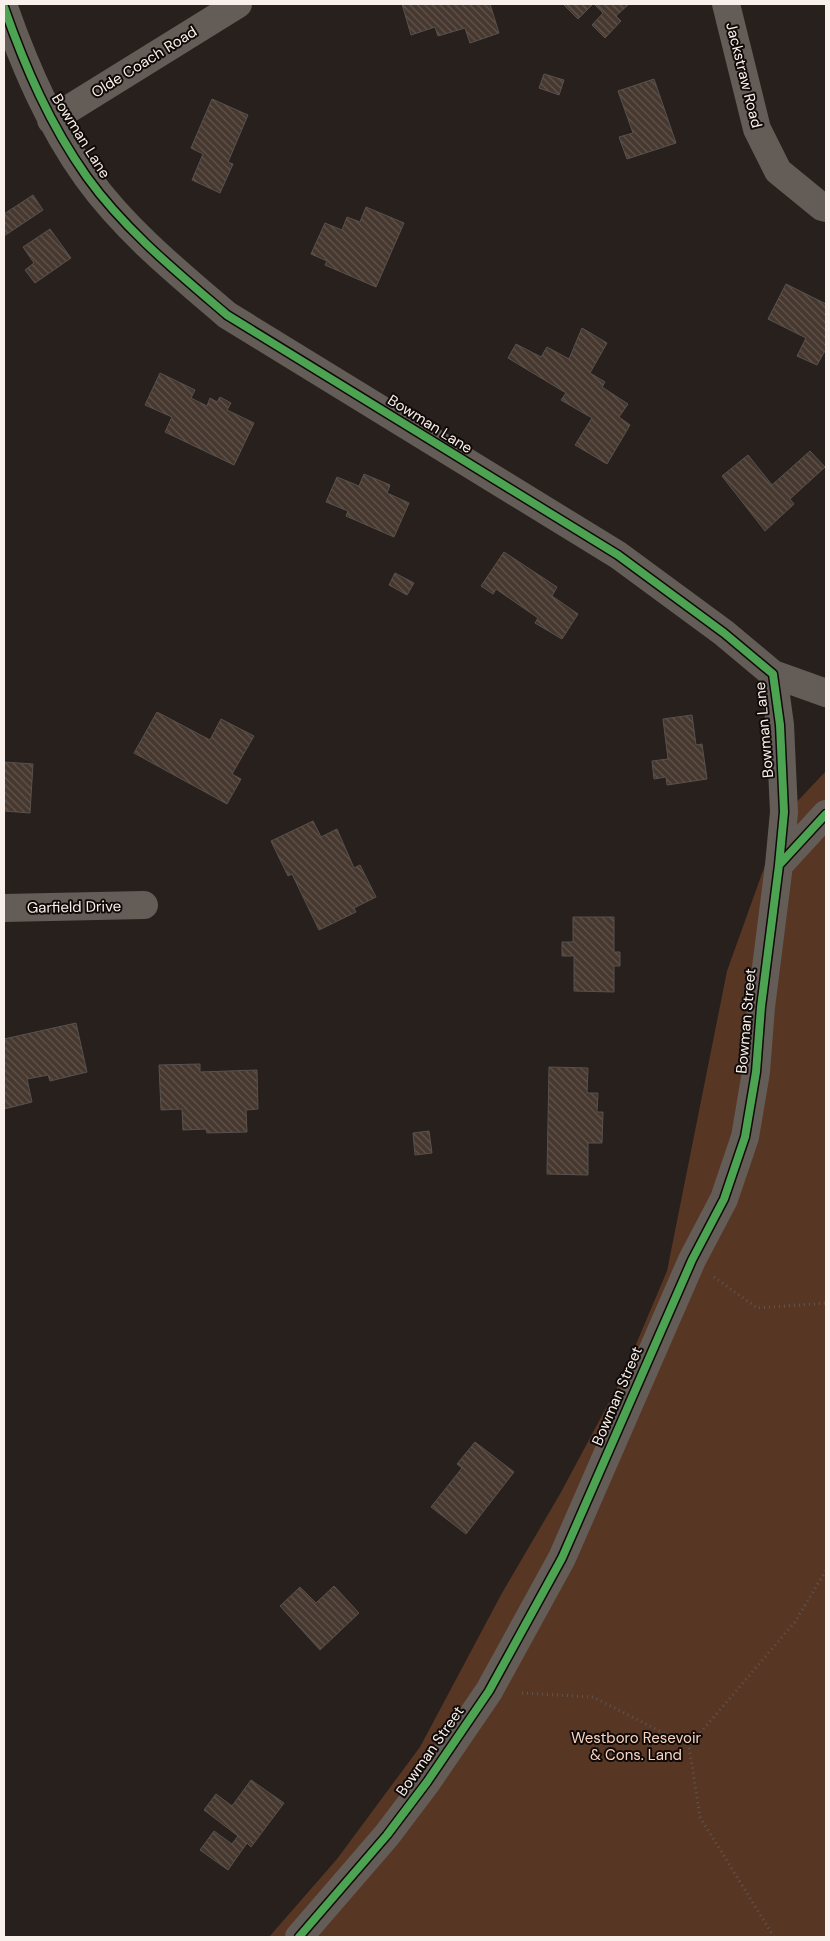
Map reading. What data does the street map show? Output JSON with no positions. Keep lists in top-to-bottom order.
{
  "streets": {
    "street": [
      "Olde Coach Road",
      "Jackstraw Road",
      "Bowman Lane",
      "Garfield Drive",
      "Bowman Street"
    ]
  },
  "crossings": [
    ["Olde Coach Road", "Bowman Lane"],
    ["Bowman Lane", "Bowman Street"]
  ],
  "parks": ["Westboro Resevoir & Cons. Land"]
}
